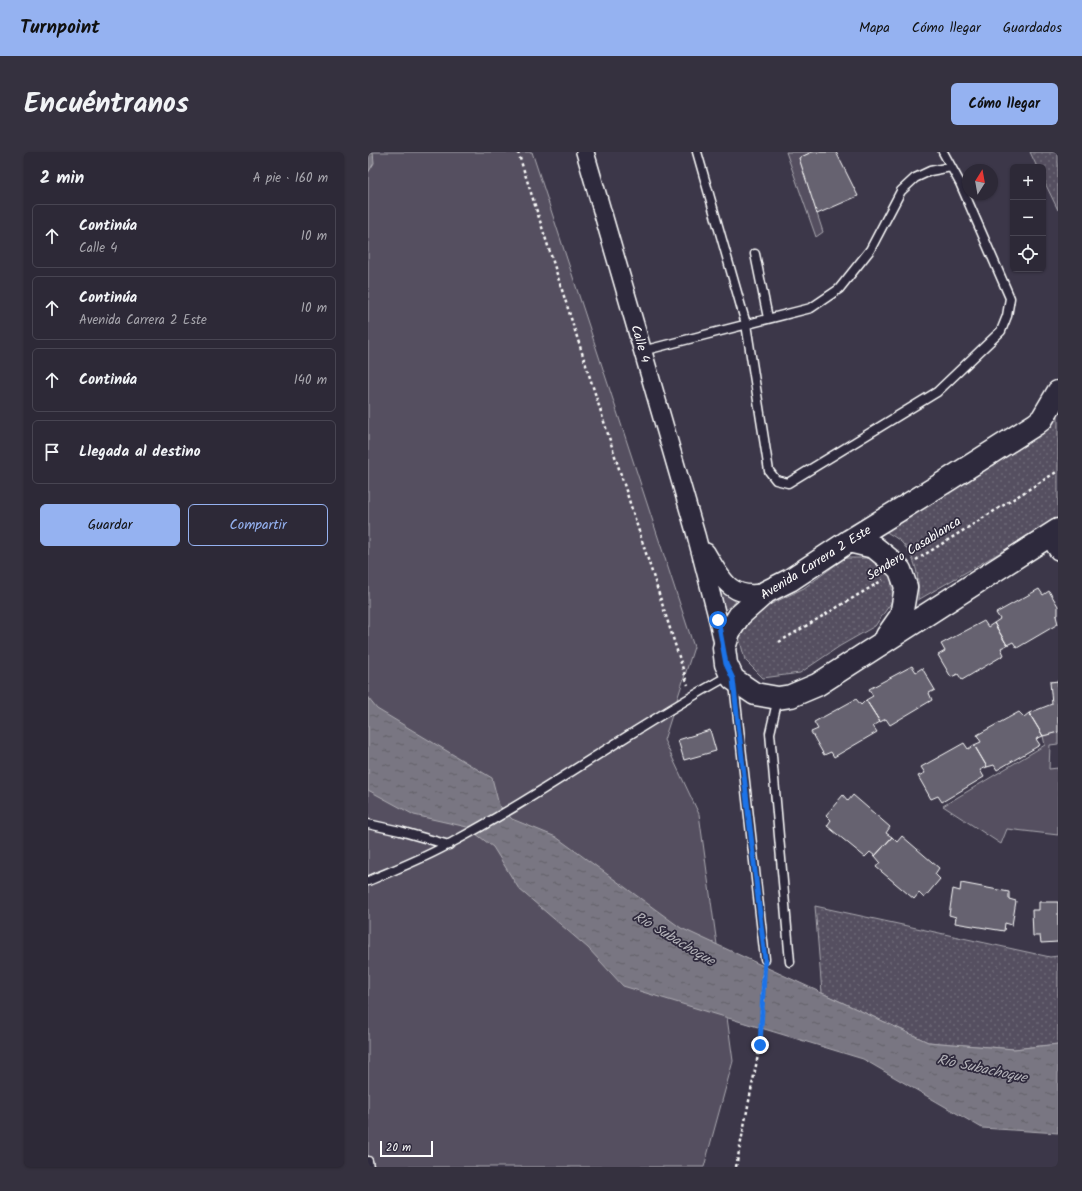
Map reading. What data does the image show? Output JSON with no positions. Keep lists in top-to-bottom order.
{
  "streets": {
    "street": ["Calle 4", "Avenida Carrera 2 Este"],
    "path": ["Sendero Casablanca"]
  },
  "crossings": [
    ["Calle 4", "Avenida Carrera 2 Este"]
  ],
  "water": ["Río Subachoque"],
  "scale_bar": "20 m",
  "north": "top",
  "page": {
    "header": "Turnpoint",
    "nav": ["Mapa", "Cómo llegar", "Guardados"],
    "title": "Encuéntranos",
    "buttons": [
      "Cómo llegar",
      ["Guardar", "Compartir"]
    ],
    "heading": ["2 min", "A pie · 160 m"],
    "map_buttons": ["+", "−"],
    "list": [
      ["Continúa", "Calle 4", "10 m"],
      ["Continúa", "Avenida Carrera 2 Este", "10 m"],
      ["Continúa", "140 m"],
      "Llegada al destino"
    ],
    "scale": "20 m"
  }
}
